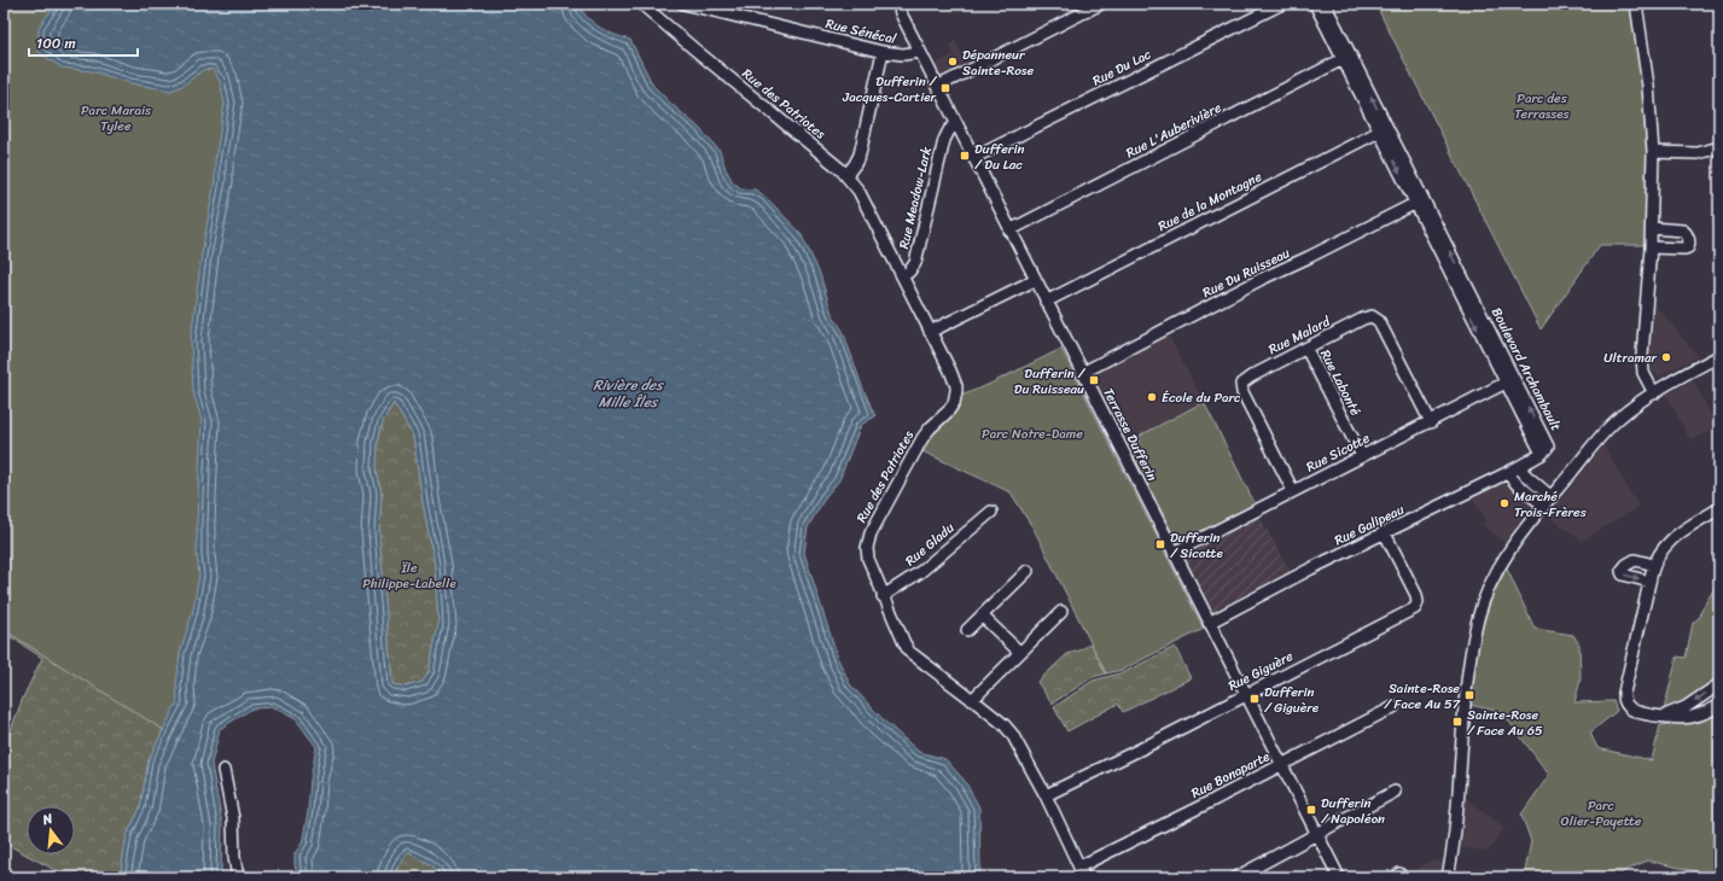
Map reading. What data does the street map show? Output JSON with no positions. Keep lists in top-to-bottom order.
{
  "streets": {
    "street": [
      "Rue Sénécal",
      "Rue Du Lac",
      "Rue des Patriotes",
      "Rue L'Auberivière",
      "Rue Meadow-Lark",
      "Rue de la Montagne",
      "Rue Du Ruisseau",
      "Rue Malard",
      "Boulevard Archambault",
      "Rue Labonté",
      "Terrasse Dufferin",
      "Rue Sicotte",
      "Rue Galipeau",
      "Rue Gladu",
      "Rue Giguère",
      "Rue Bonaparte"
    ]
  },
  "crossings": [
    ["Rue Sénécal", "Terrasse Dufferin"],
    ["Rue Du Lac", "Terrasse Dufferin"],
    ["Rue des Patriotes", "Rue Meadow-Lark"],
    ["Rue des Patriotes", "Rue Gladu"],
    ["Rue des Patriotes", "Rue Giguère"],
    ["Rue des Patriotes", "Rue Bonaparte"],
    ["Rue L'Auberivière", "Boulevard Archambault"],
    ["Rue L'Auberivière", "Terrasse Dufferin"],
    ["Rue Meadow-Lark", "Terrasse Dufferin"],
    ["Rue de la Montagne", "Boulevard Archambault"],
    ["Rue de la Montagne", "Terrasse Dufferin"],
    ["Rue Du Ruisseau", "Boulevard Archambault"],
    ["Rue Du Ruisseau", "Terrasse Dufferin"],
    ["Rue Malard", "Rue Labonté"],
    ["Rue Malard", "Rue Sicotte"],
    ["Boulevard Archambault", "Rue Sicotte"],
    ["Boulevard Archambault", "Rue Galipeau"],
    ["Rue Labonté", "Rue Sicotte"],
    ["Terrasse Dufferin", "Rue Sicotte"],
    ["Terrasse Dufferin", "Rue Galipeau"],
    ["Terrasse Dufferin", "Rue Giguère"],
    ["Terrasse Dufferin", "Rue Bonaparte"],
    ["Rue Galipeau", "Rue Giguère"]
  ],
  "water": ["Rivière des Mille Îles"],
  "parks": [
    "Parc des Terrasses",
    "Parc Marais Tylee",
    "Parc Notre-Dame",
    "Ïle Philippe-Labelle",
    "Parc Olier-Payette"
  ],
  "places": {
    "other": [
      "Dépanneur Sainte-Rose",
      "Ultramar",
      "École du Parc",
      "Marché Trois-Frères"
    ],
    "transit": [
      "Dufferin / Jacques-Cartier",
      "Dufferin / Du Lac",
      "Dufferin / Du Ruisseau",
      "Dufferin / Sicotte",
      "Sainte-Rose / Face Au 57",
      "Dufferin / Giguère",
      "Sainte-Rose / Face Au 65",
      "Dufferin / Napoléon"
    ]
  },
  "scale_bar": "100 m",
  "north": "top"
}
